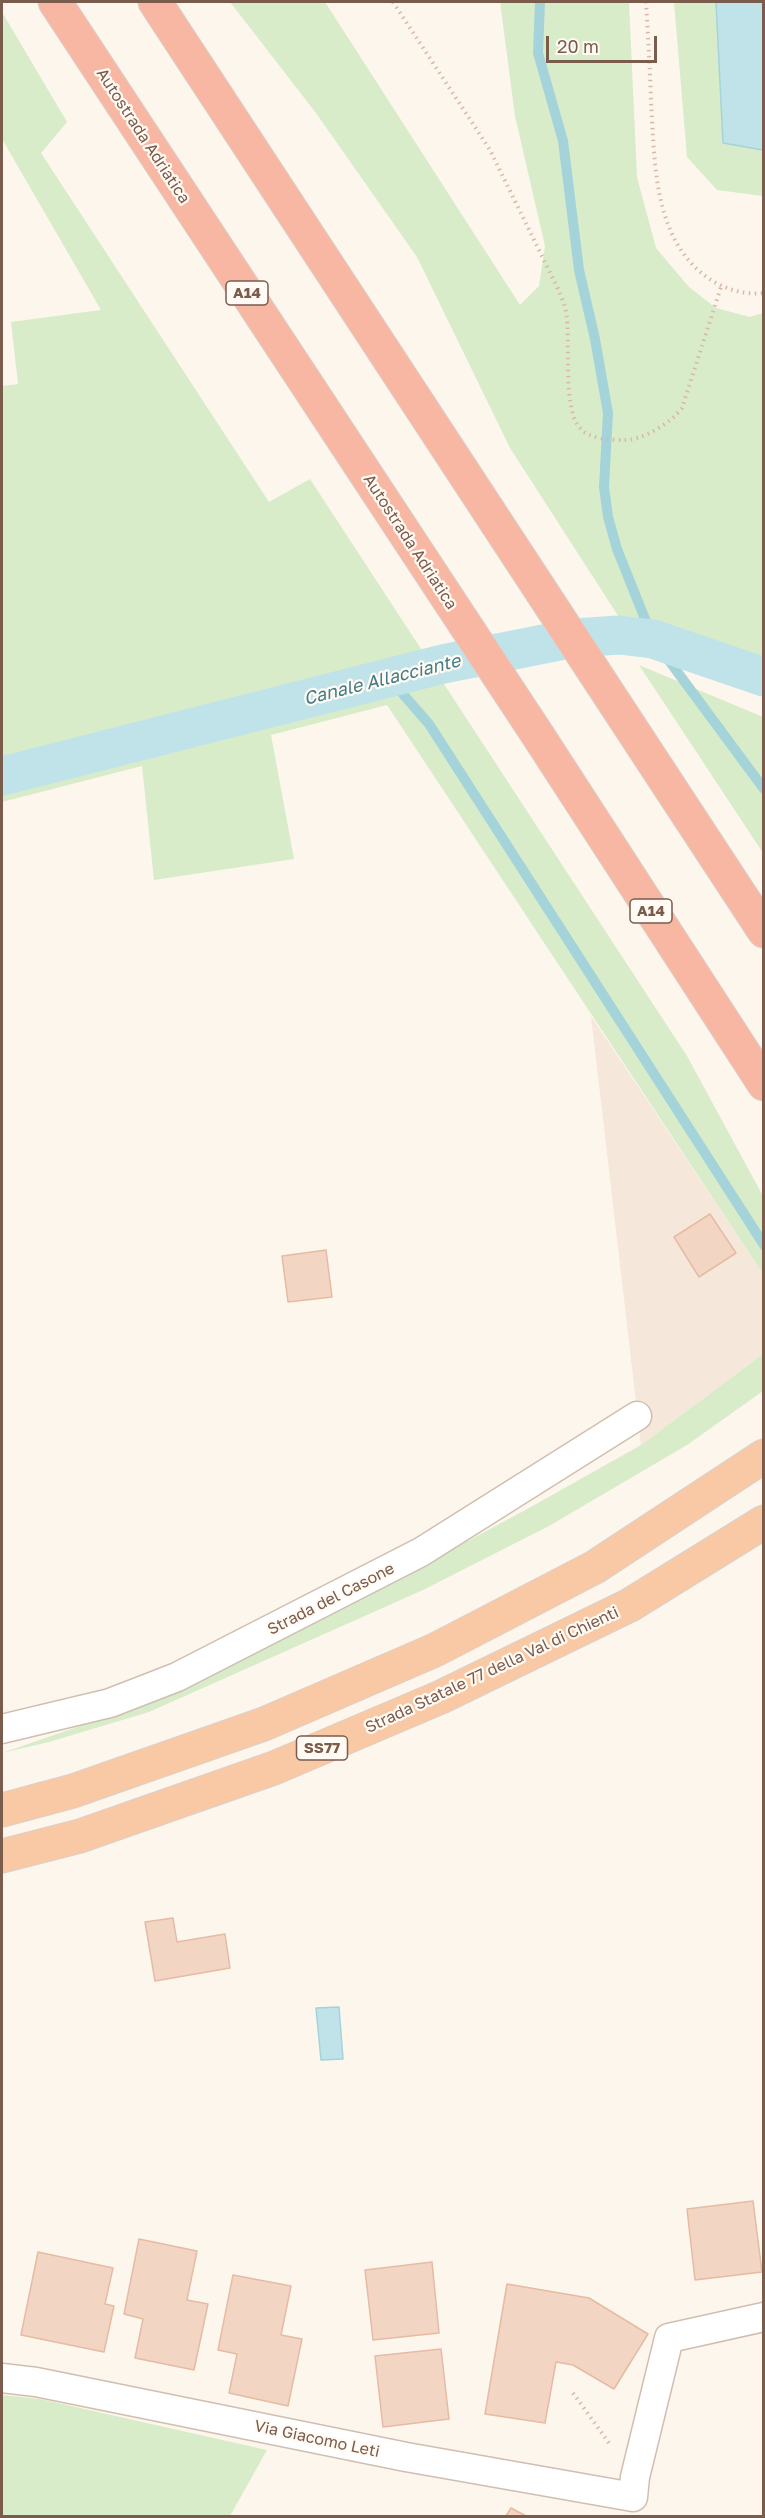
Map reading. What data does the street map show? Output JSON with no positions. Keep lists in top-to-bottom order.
{
  "streets": {
    "highway": [
      "Autostrada Adriatica",
      "A14",
      "Strada Statale 77 della Val di Chienti",
      "SS77"
    ],
    "street": ["Strada del Casone", "Via Giacomo Leti"]
  },
  "water": ["Canale Allacciante"],
  "scale_bar": "20 m"
}
